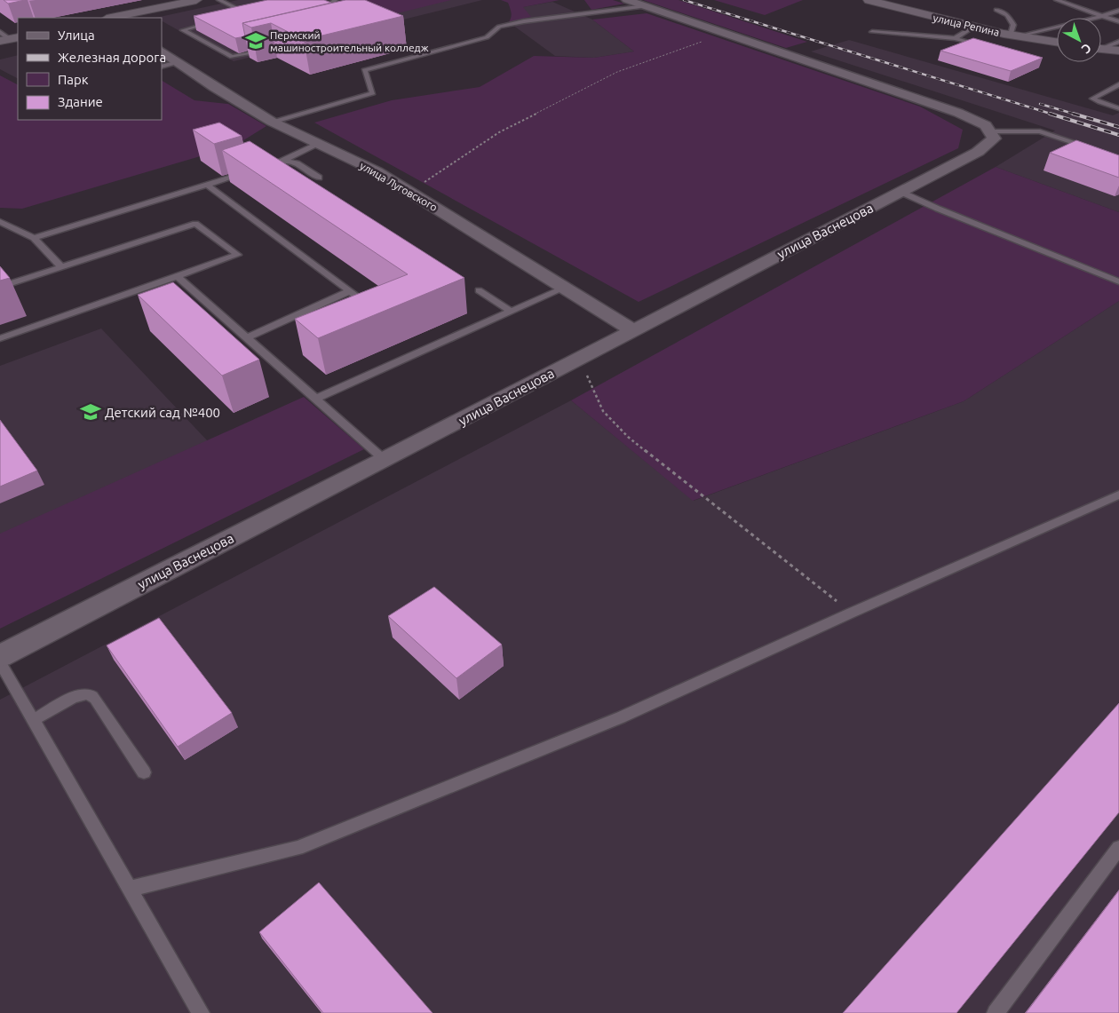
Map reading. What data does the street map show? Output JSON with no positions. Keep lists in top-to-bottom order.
{
  "streets": {
    "street": ["улица Репина", "улица Луговского", "улица Васнецова"]
  },
  "crossings": [
    ["улица Луговского", "улица Васнецова"]
  ],
  "places": {
    "school or university": ["Пермский машиностроительный колледж", "Детский сад №400"]
  },
  "legend": [
    "Улица",
    "Железная дорога",
    "Парк",
    "Здание"
  ],
  "north": "bottom right"
}
